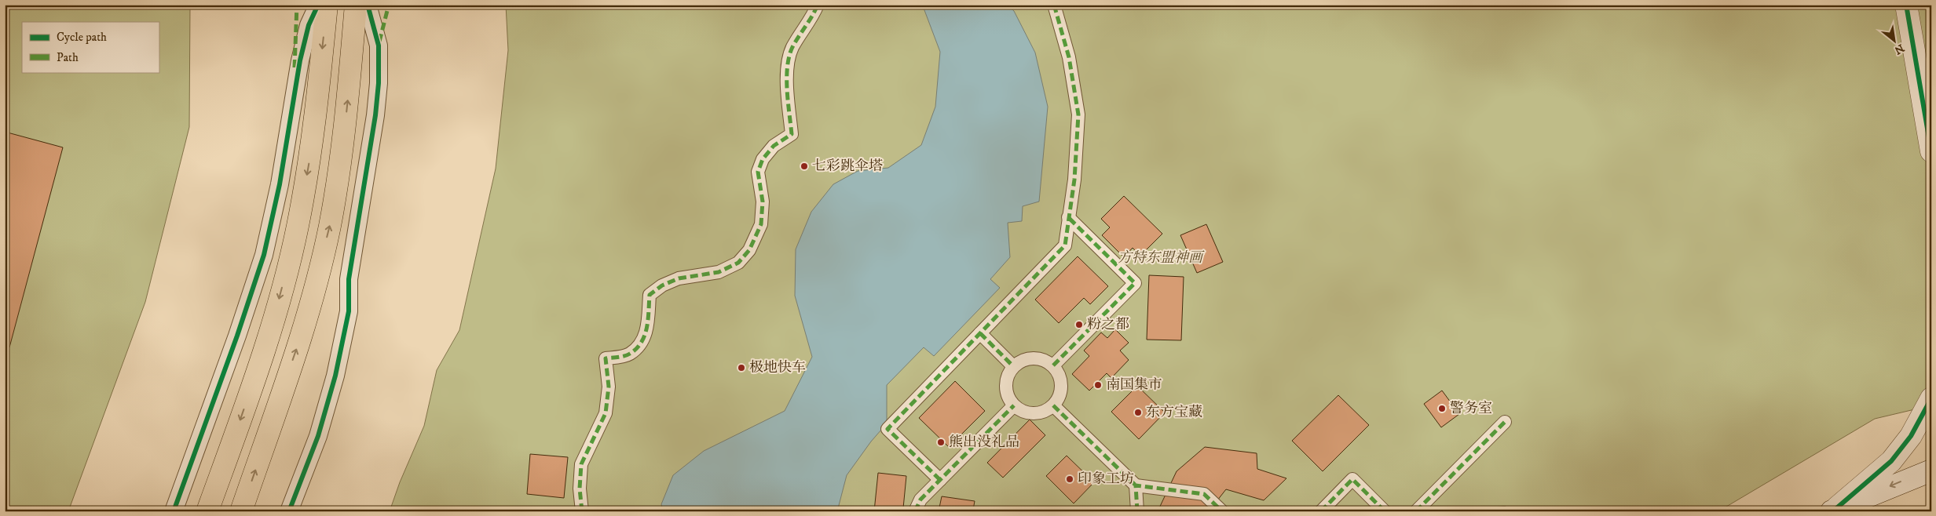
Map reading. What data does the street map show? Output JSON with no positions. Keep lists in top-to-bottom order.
{
  "parks": ["方特东盟神画"],
  "places": [
    "七彩跳伞塔",
    "粉之都",
    "极地快车",
    "南国集市",
    "警务室",
    "东方宝藏",
    "熊出没礼品",
    "印象工坊"
  ],
  "legend": ["Cycle path", "Path"],
  "north": "bottom right"
}
